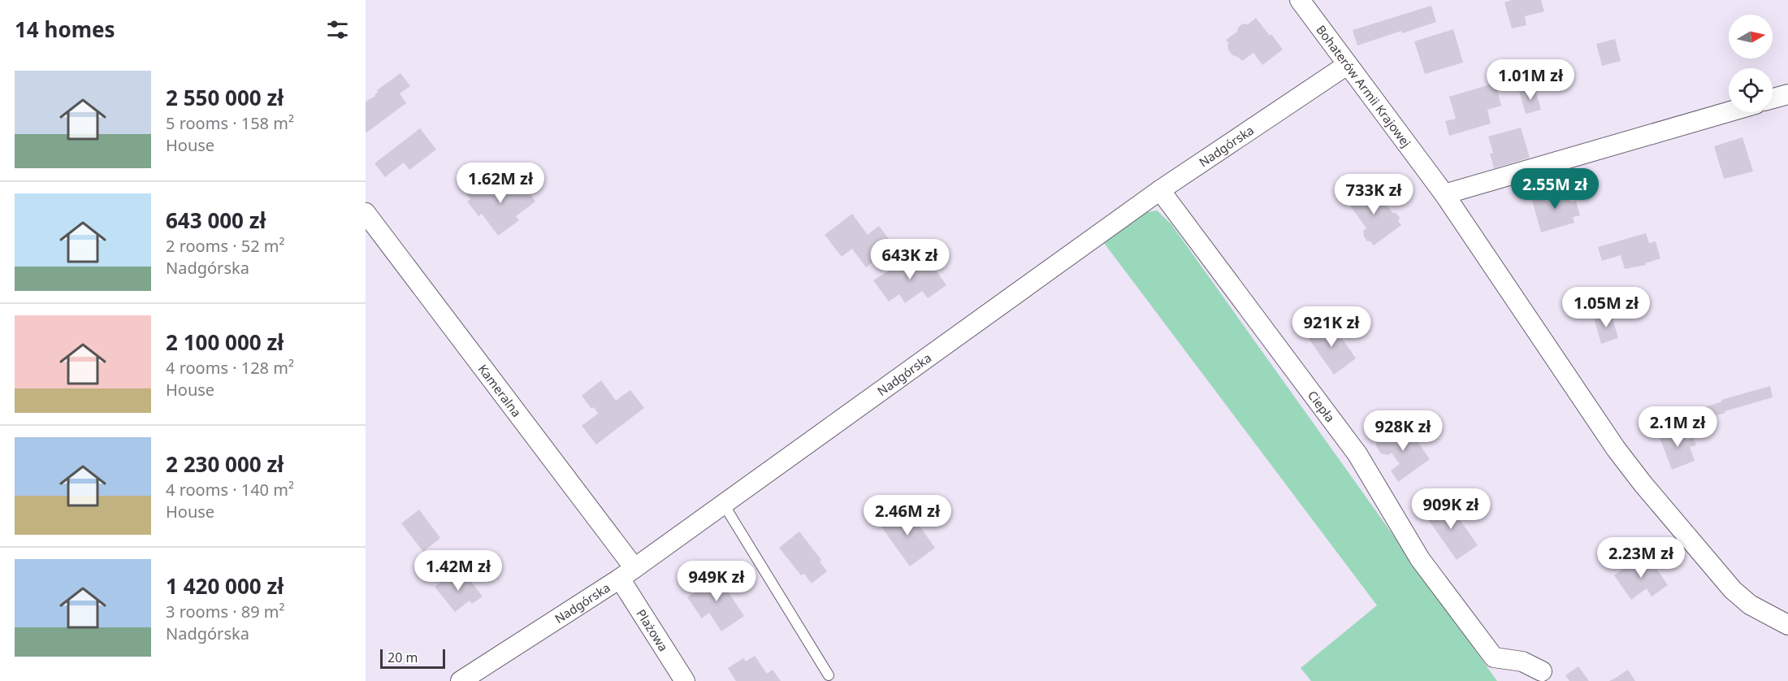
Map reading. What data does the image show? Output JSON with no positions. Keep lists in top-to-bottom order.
{
  "streets": {
    "street": [
      "Bohaterów Armii Krajowej",
      "Nadgórska",
      "Kameralna",
      "Ciepła",
      "Plażowa"
    ]
  },
  "crossings": [
    ["Bohaterów Armii Krajowej", "Nadgórska"],
    ["Nadgórska", "Kameralna"],
    ["Nadgórska", "Ciepła"],
    ["Nadgórska", "Plażowa"],
    ["Kameralna", "Plażowa"]
  ],
  "scale_bar": "20 m",
  "north": "right",
  "page": {
    "heading": "14 homes",
    "list": [
      {
        "name": "2 550 000 zł",
        "note": "5 rooms · 158 m² · House"
      },
      {
        "name": "643 000 zł",
        "note": "2 rooms · 52 m² · Nadgórska"
      },
      {
        "name": "2 100 000 zł",
        "note": "4 rooms · 128 m² · House"
      },
      {
        "name": "2 230 000 zł",
        "note": "4 rooms · 140 m² · House"
      },
      {
        "name": "1 420 000 zł",
        "note": "3 rooms · 89 m² · Nadgórska"
      }
    ],
    "price": [
      "1.01M zł",
      "1.62M zł",
      "2.55M zł",
      "733K zł",
      "643K zł",
      "1.05M zł",
      "921K zł",
      "2.1M zł",
      "928K zł",
      "909K zł",
      "2.46M zł",
      "2.23M zł",
      "1.42M zł",
      "949K zł"
    ],
    "scale": "20 m"
  }
}
